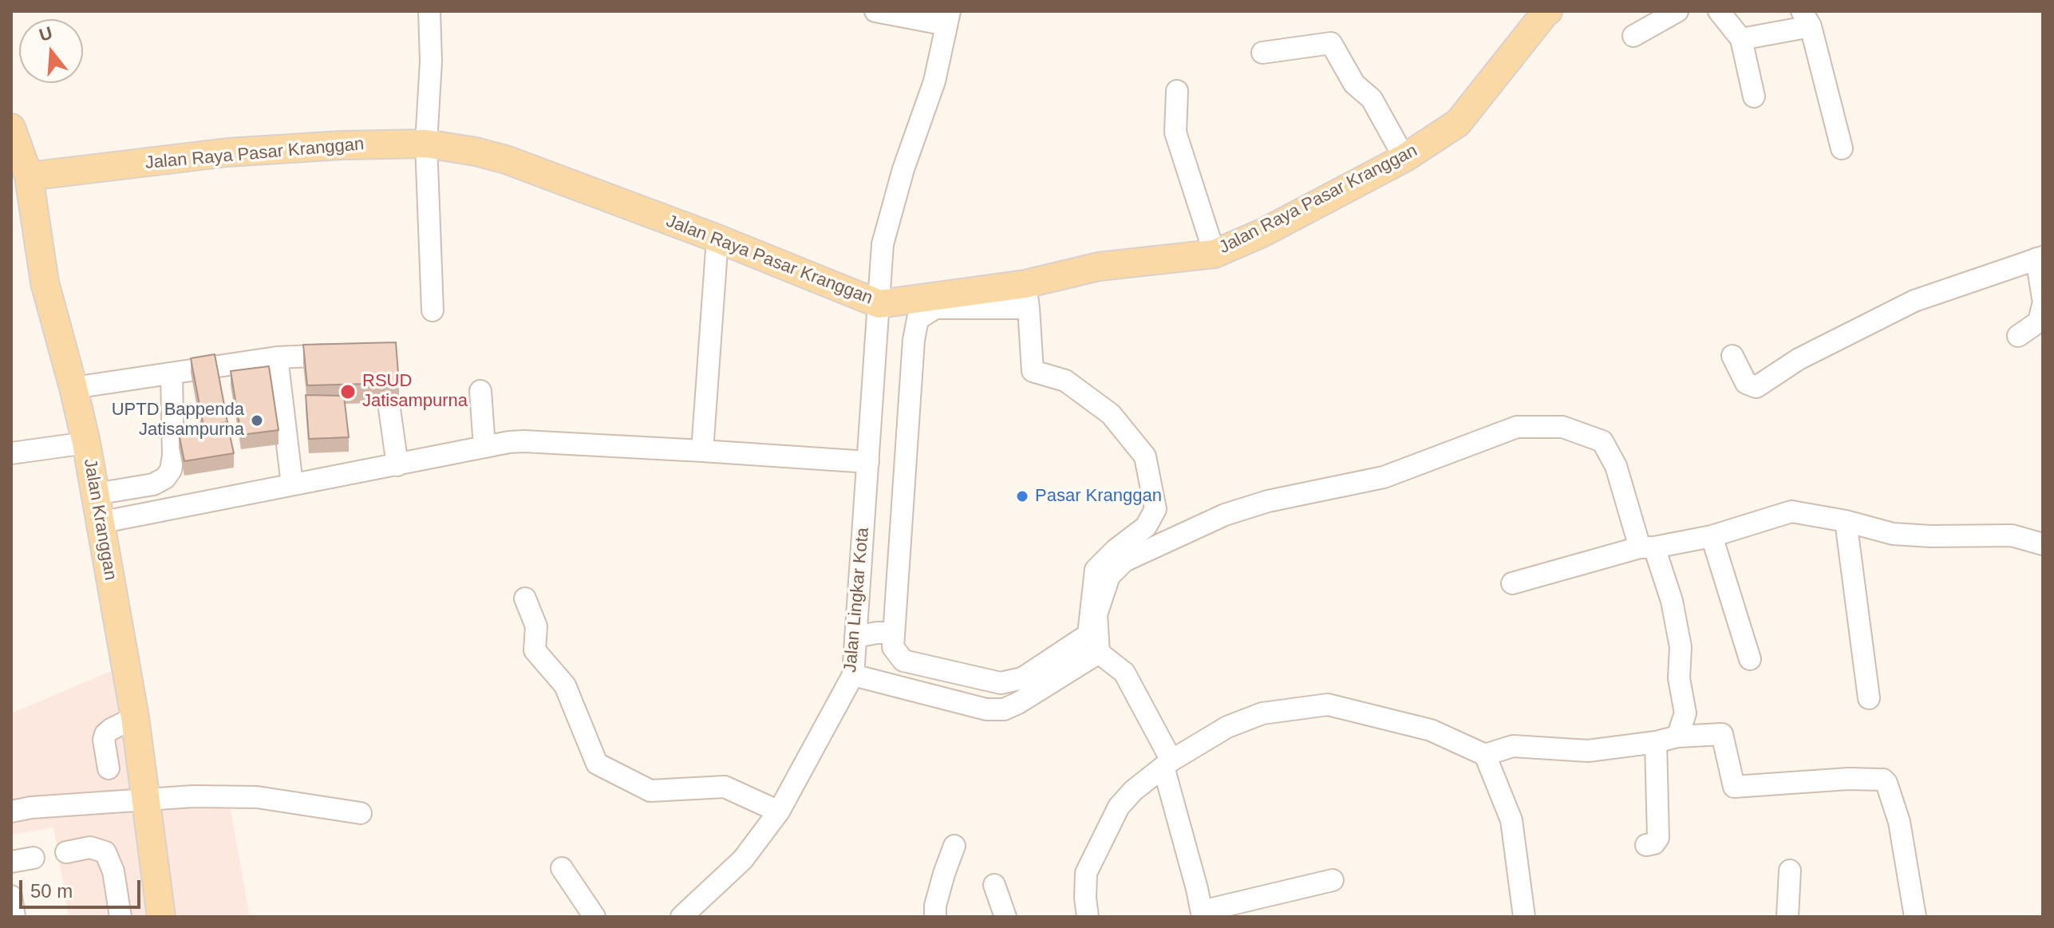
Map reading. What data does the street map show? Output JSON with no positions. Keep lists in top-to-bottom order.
{
  "streets": {
    "main road": ["Jalan Raya Pasar Kranggan", "Jalan Kranggan"],
    "street": ["Jalan Lingkar Kota"]
  },
  "crossings": [
    ["Jalan Raya Pasar Kranggan", "Jalan Kranggan"],
    ["Jalan Raya Pasar Kranggan", "Jalan Lingkar Kota"]
  ],
  "places": ["RSUD Jatisampurna", "UPTD Bappenda Jatisampurna", "Pasar Kranggan"],
  "scale_bar": "50 m",
  "north": "top"
}
